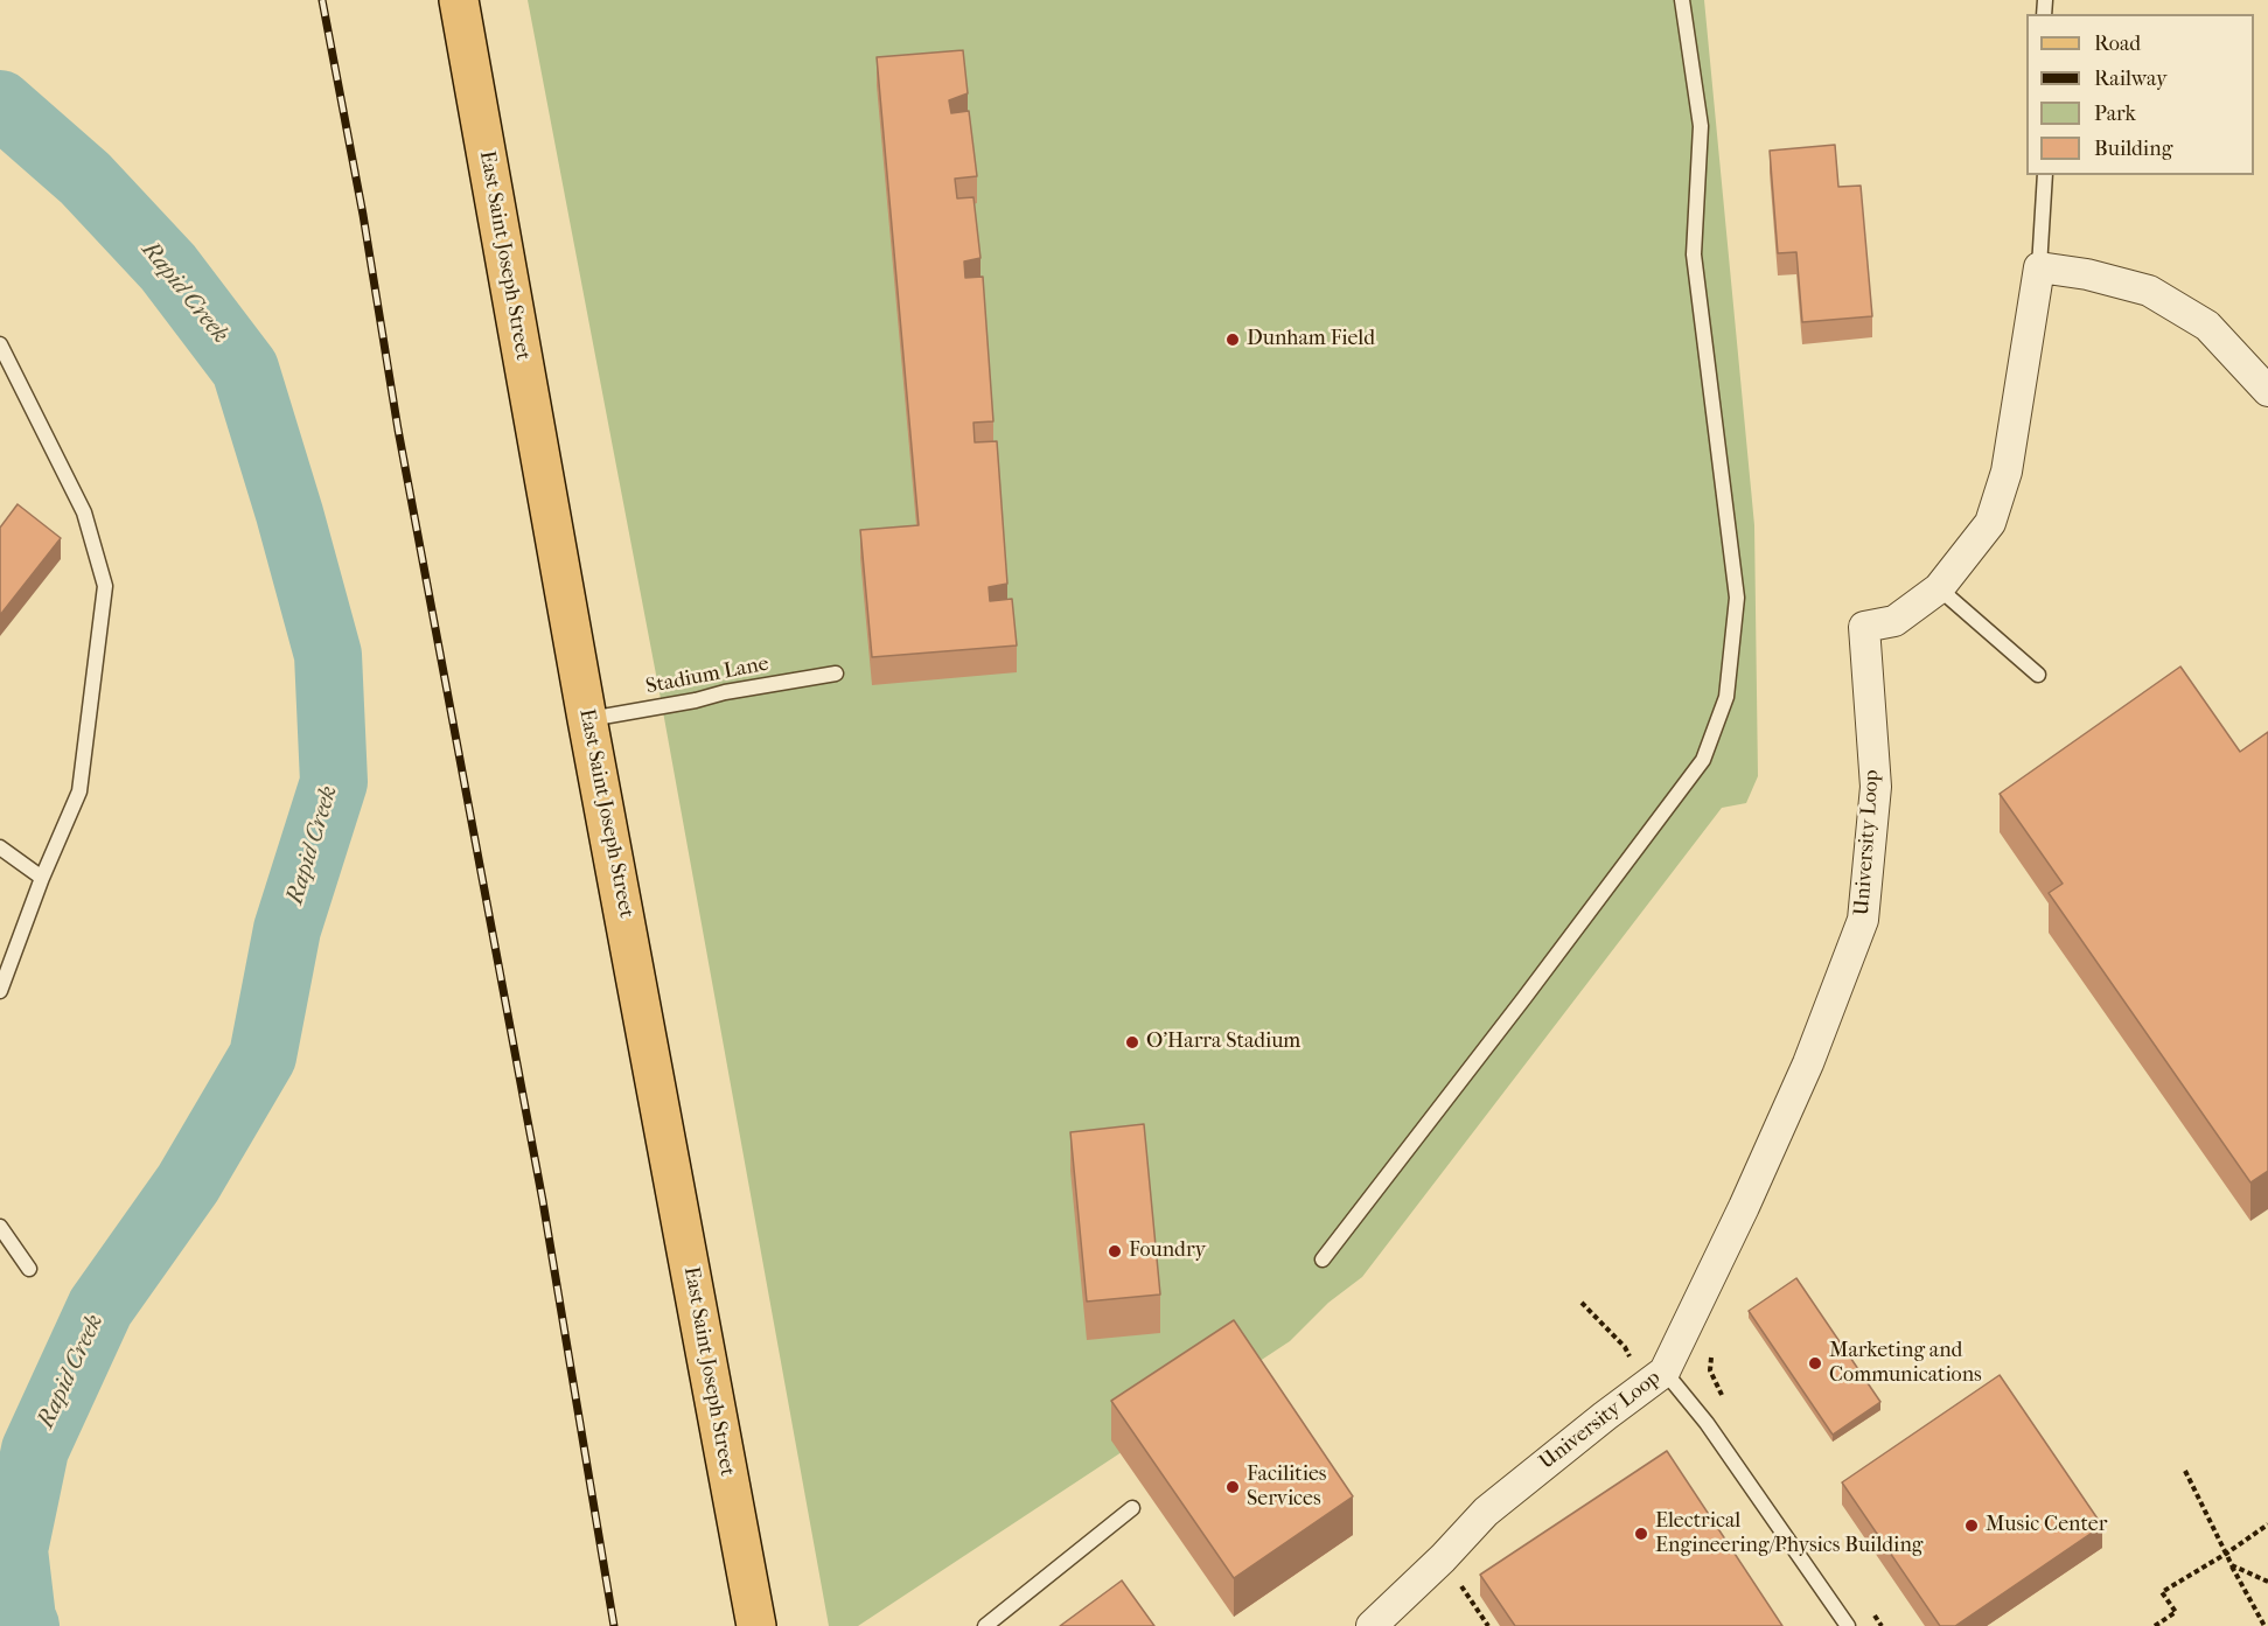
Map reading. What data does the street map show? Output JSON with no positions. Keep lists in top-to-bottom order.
{
  "streets": {
    "main road": ["East Saint Joseph Street"],
    "street": ["University Loop"],
    "lane": ["Stadium Lane"]
  },
  "crossings": [
    ["East Saint Joseph Street", "Stadium Lane"]
  ],
  "water": ["Rapid Creek"],
  "places": [
    "Dunham Field",
    "O'Harra Stadium",
    "Foundry",
    "Marketing and Communications",
    "Facilities Services",
    "Music Center",
    "Electrical Engineering/Physics Building"
  ],
  "legend": [
    "Road",
    "Railway",
    "Park",
    "Building"
  ]
}
